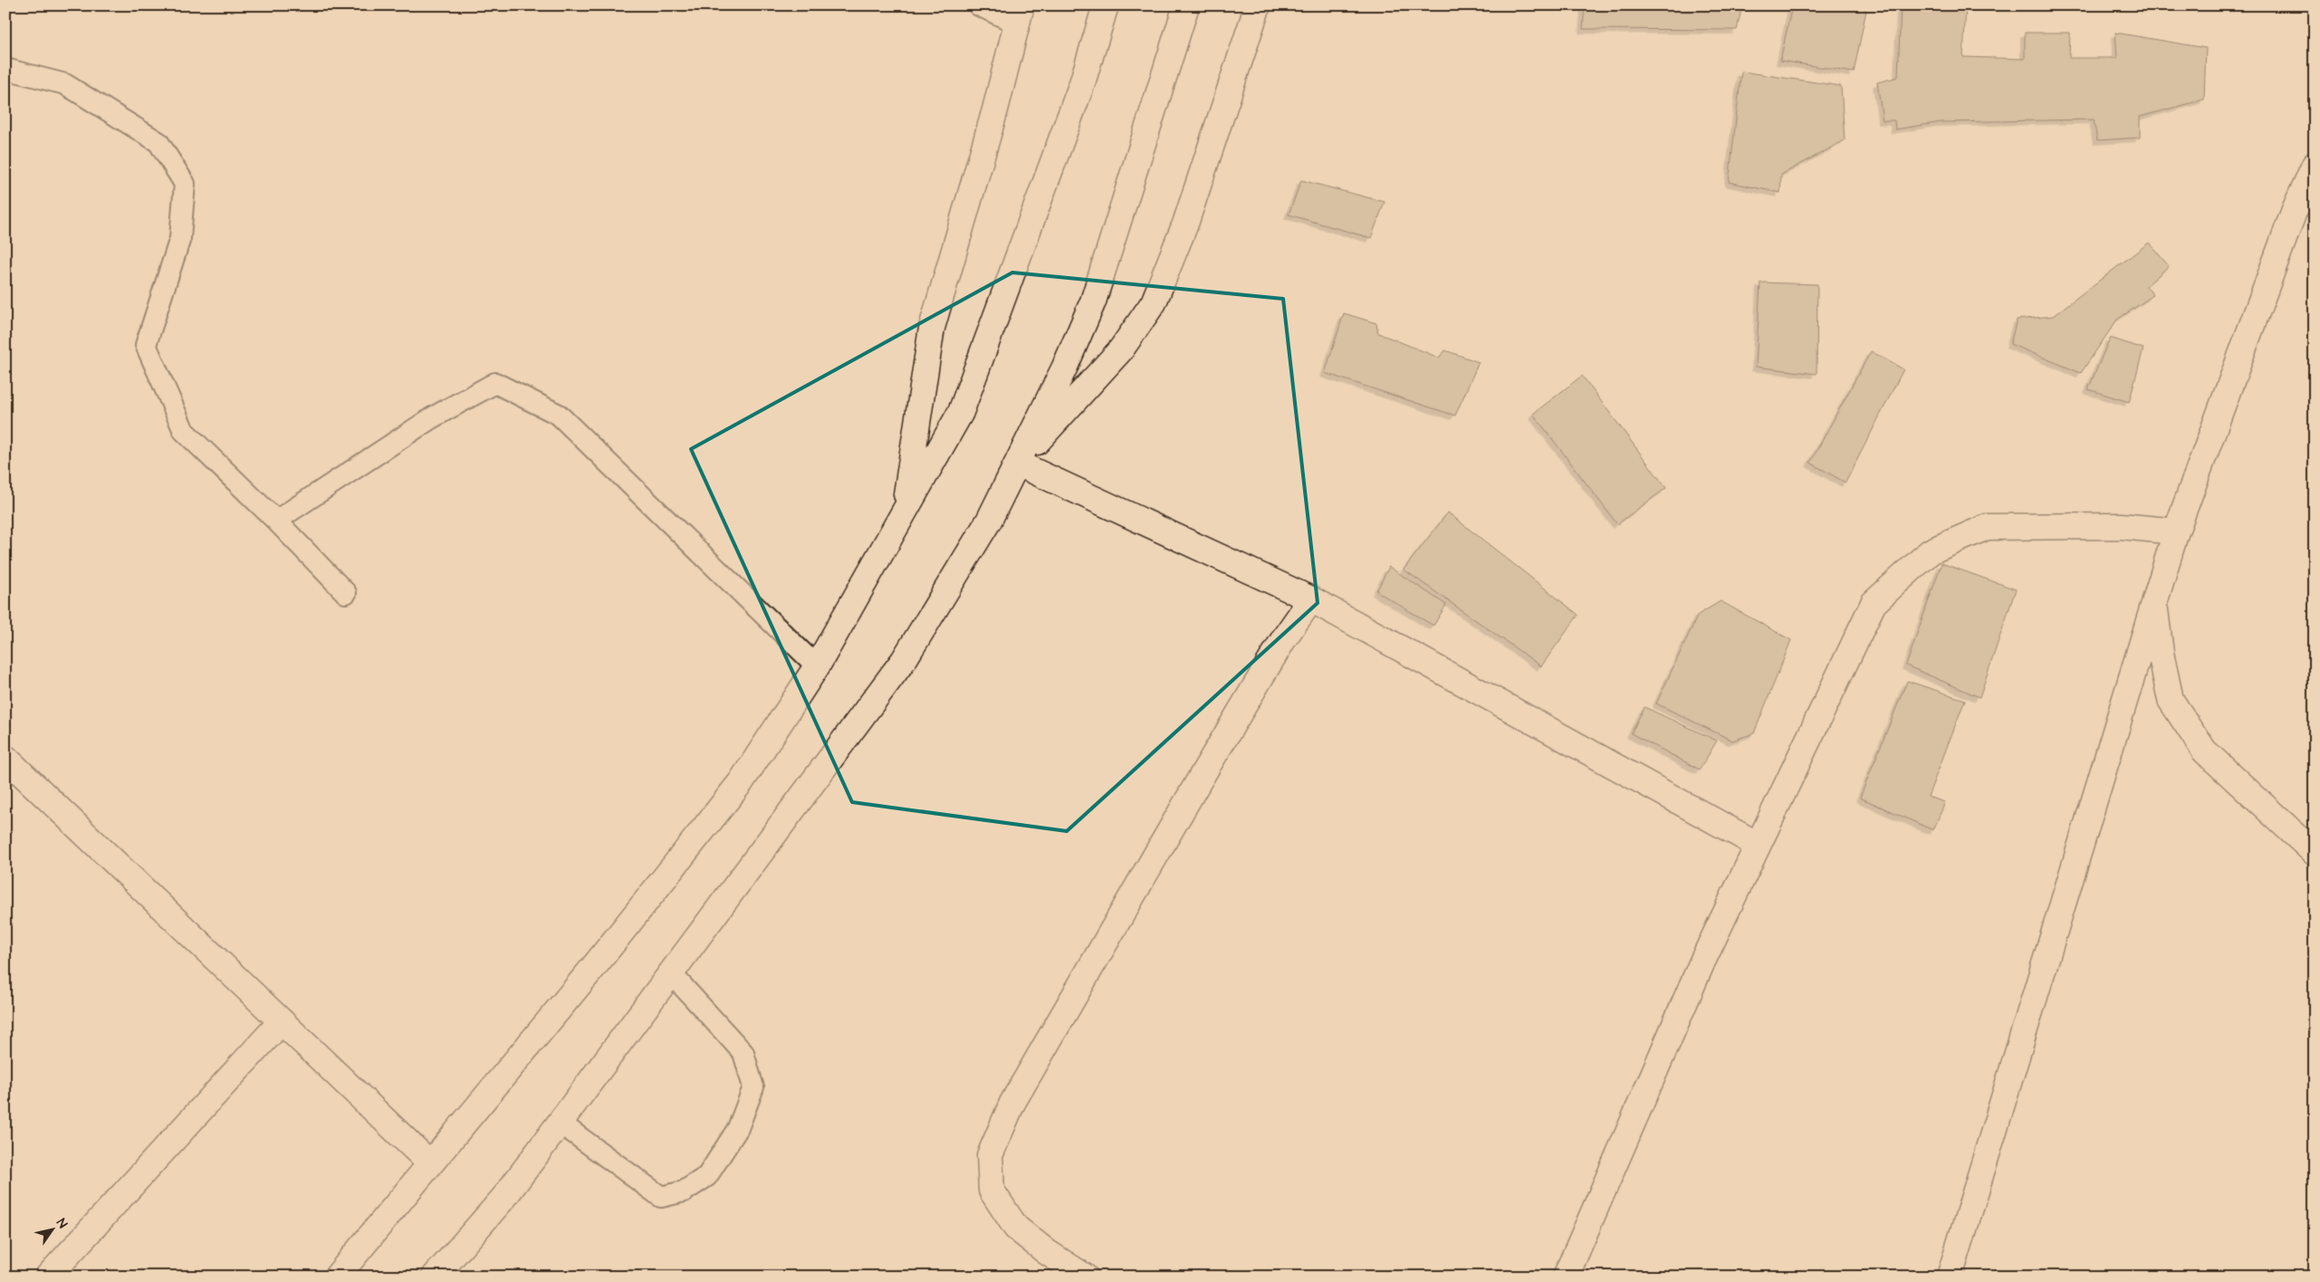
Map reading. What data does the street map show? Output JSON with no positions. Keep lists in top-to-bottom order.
{
  "north": "top right"
}
